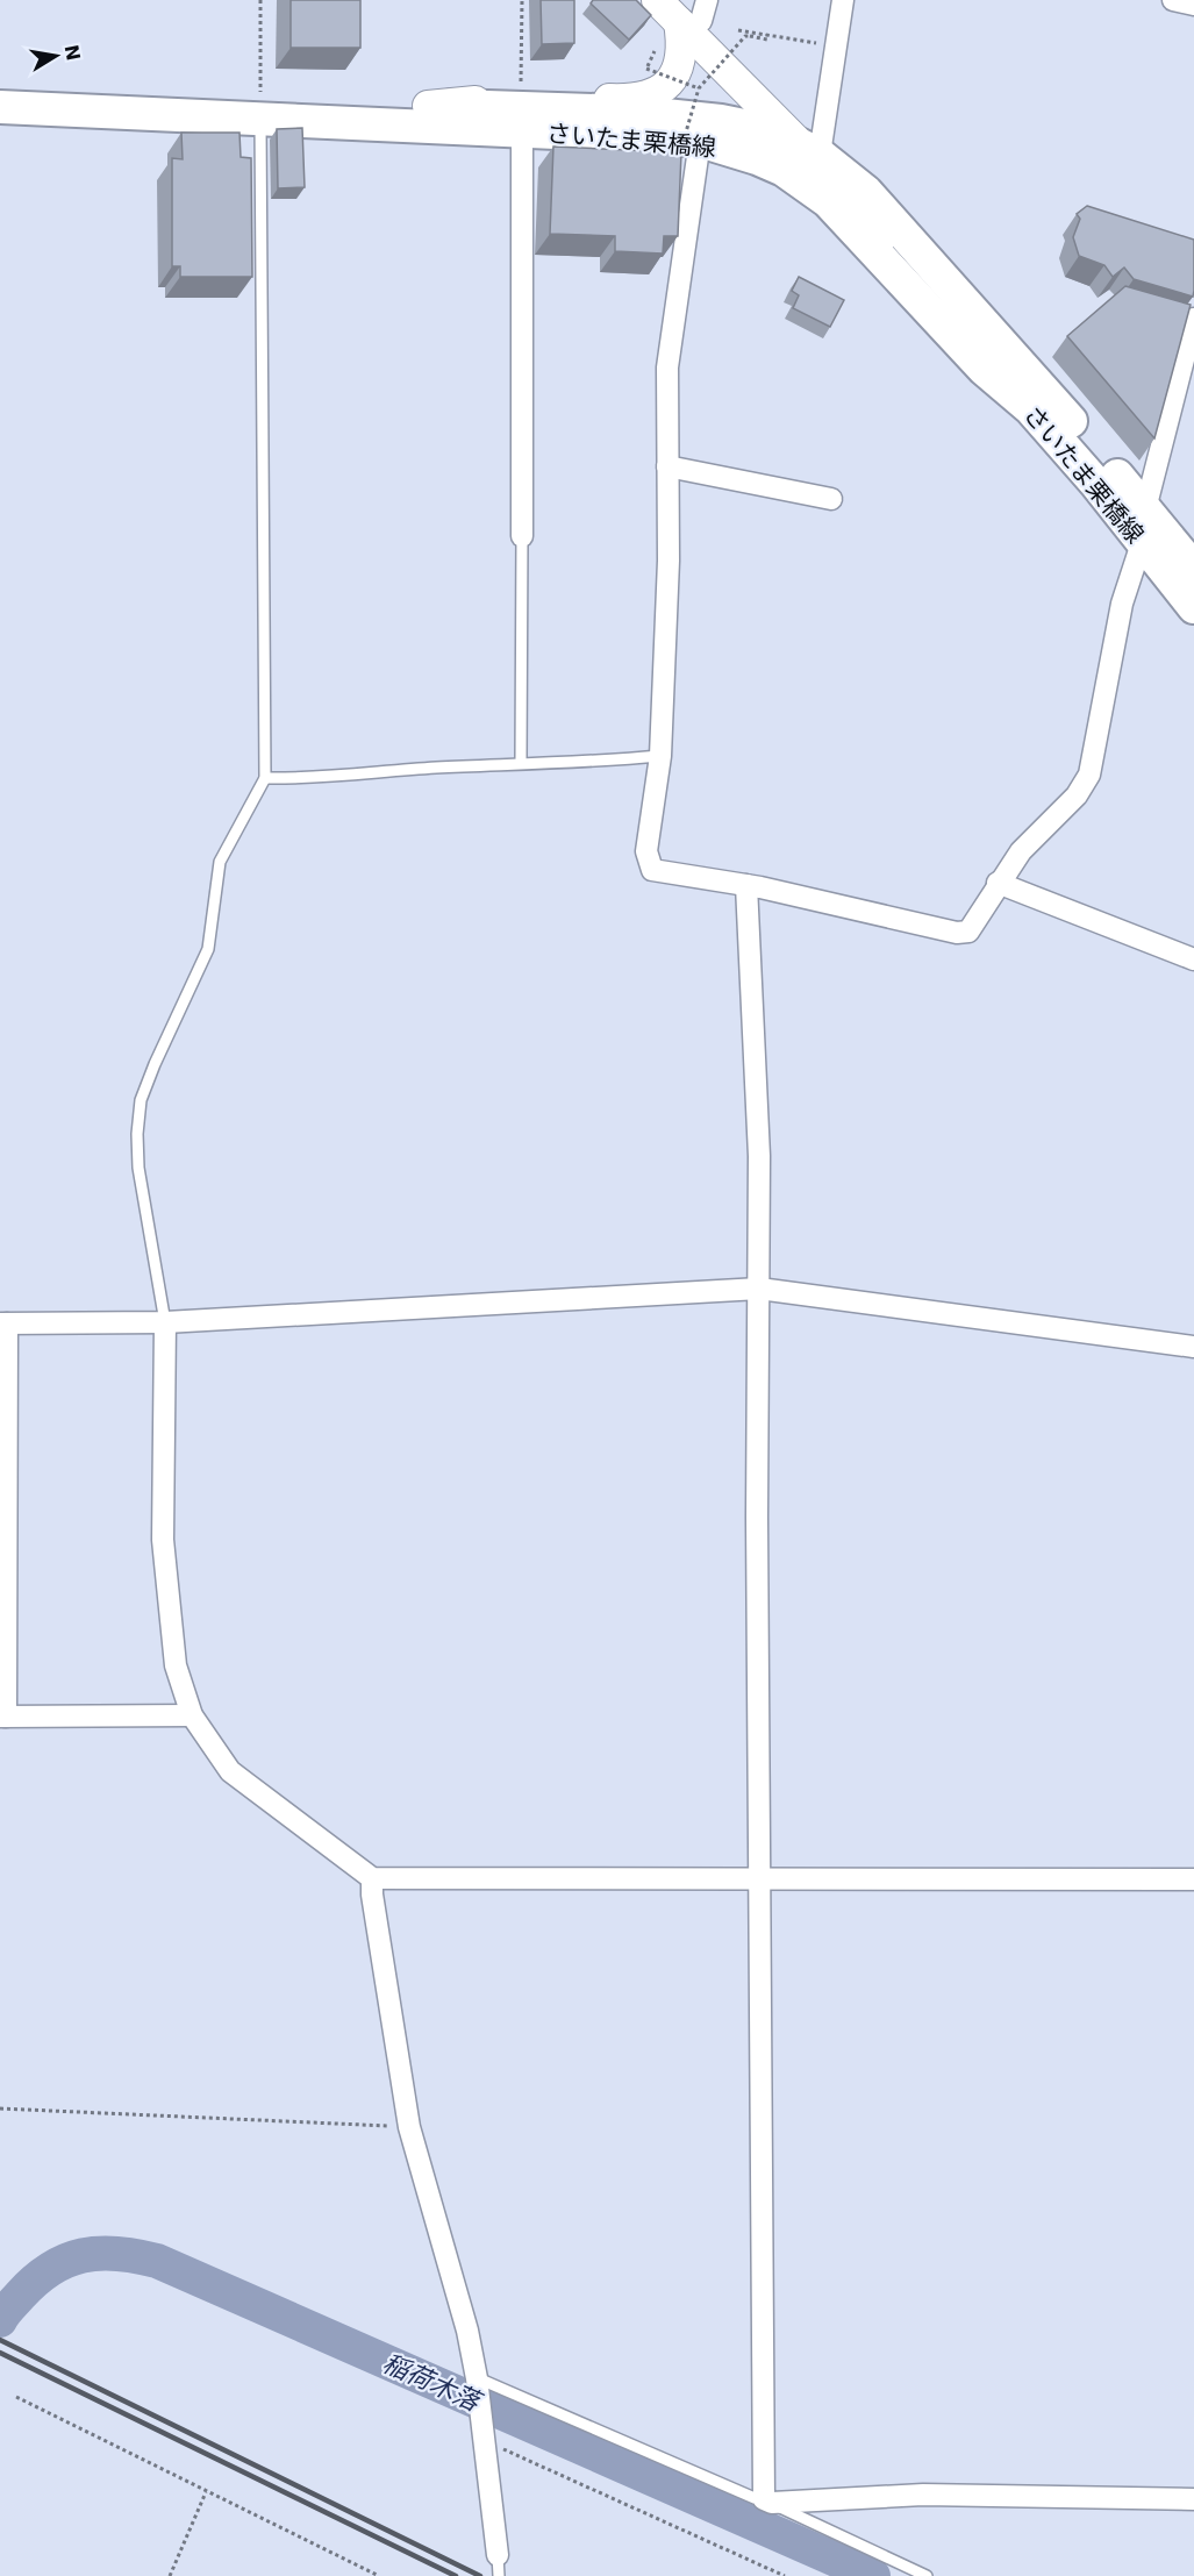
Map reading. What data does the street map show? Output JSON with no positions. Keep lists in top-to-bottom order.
{
  "streets": {
    "main road": ["さいたま栗橋線"]
  },
  "water": ["稲荷木落"],
  "north": "right"
}
